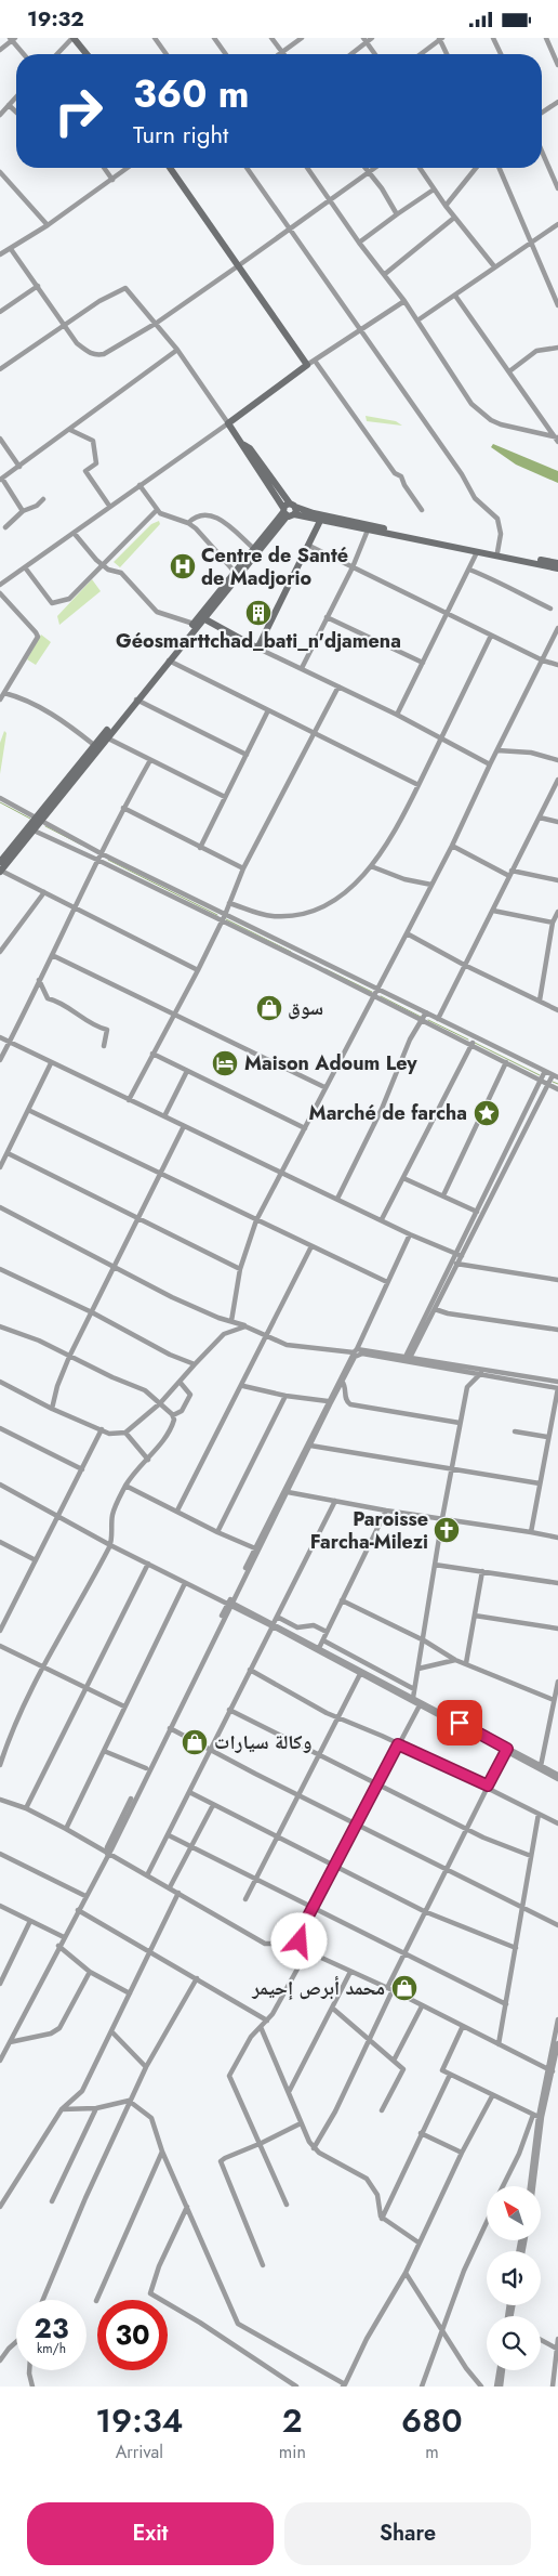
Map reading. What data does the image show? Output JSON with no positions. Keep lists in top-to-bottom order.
{
  "places": {
    "hospital": ["Centre de Santé de Madjorio"],
    "building": ["Géosmarttchad_bati_n'djamena"],
    "shop": ["سوق", "وكالة سيارات", "محمد أبرص إحيمر"],
    "hotel": ["Maison Adoum Ley"],
    "place": ["Marché de farcha"],
    "church": ["Paroisse Farcha-Milezi"]
  },
  "north": "top left",
  "page": {
    "status": "19:32",
    "turn": ["360 m", "Turn right"],
    "speed": "23 km/h",
    "limit": "30",
    "eta": [
      "19:34",
      "Arrival",
      "2",
      "min",
      "680",
      "m"
    ],
    "buttons": ["Exit", "Share"]
  }
}
